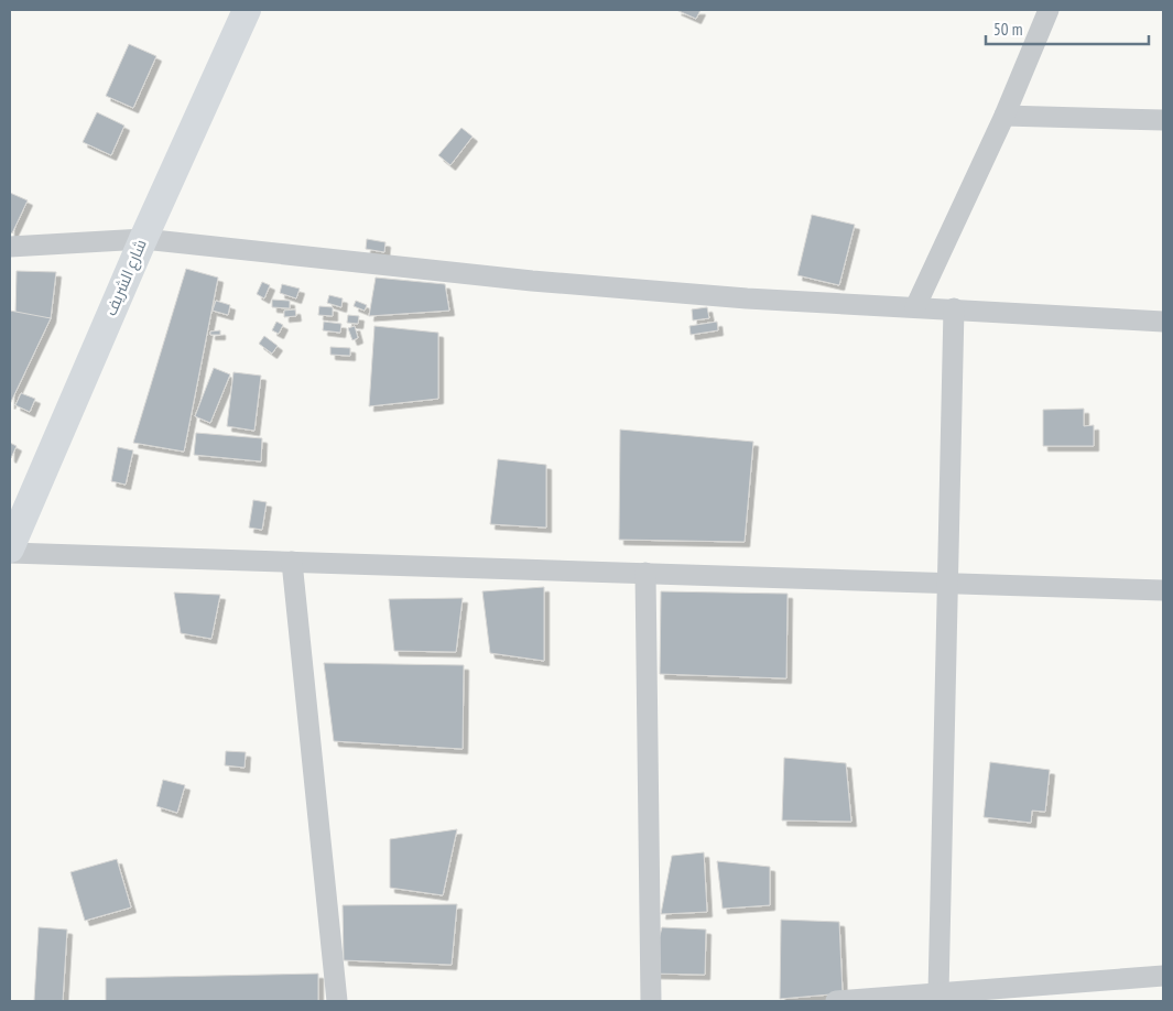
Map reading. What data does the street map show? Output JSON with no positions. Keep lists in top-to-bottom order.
{
  "streets": {
    "main road": ["شارع الشريف"]
  },
  "scale_bar": "50 m"
}
